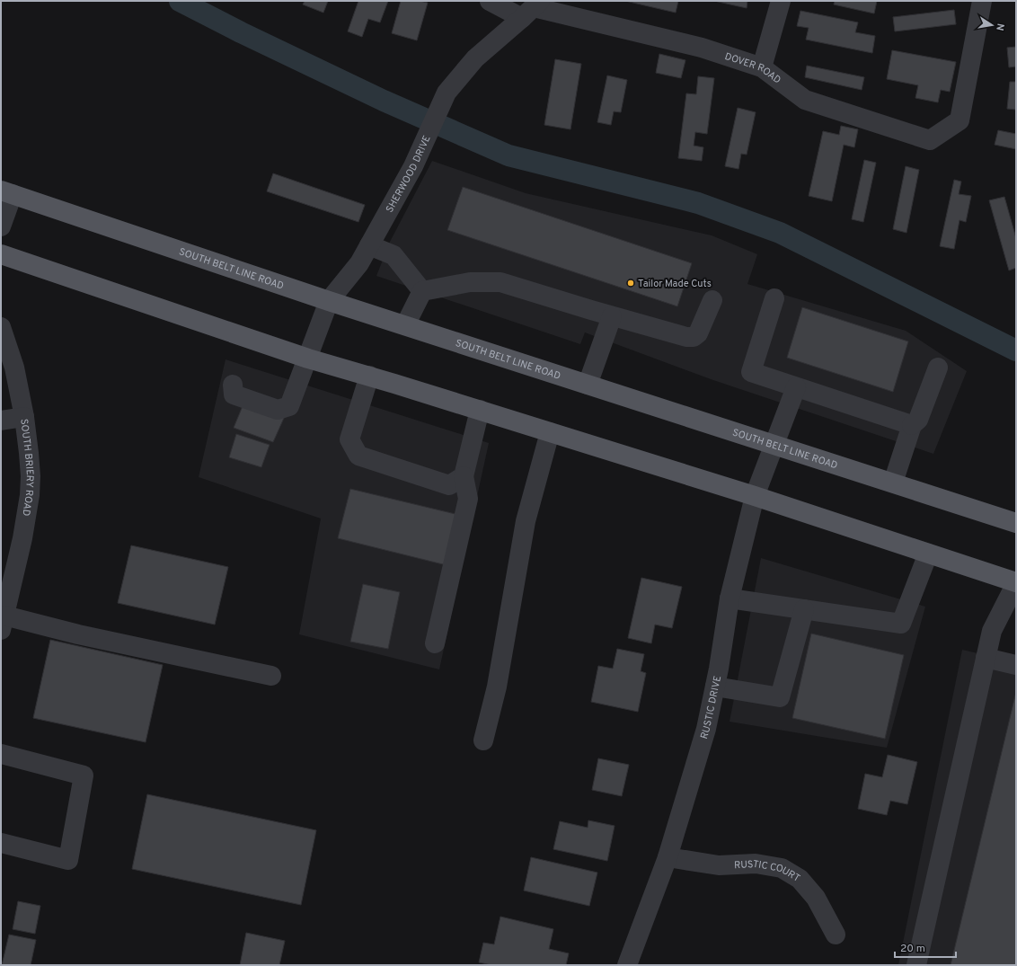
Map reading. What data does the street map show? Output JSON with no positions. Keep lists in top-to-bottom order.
{
  "streets": {
    "main road": ["SOUTH BELT LINE ROAD"],
    "street": [
      "DOVER ROAD",
      "SHERWOOD DRIVE",
      "SOUTH BRIERY ROAD",
      "RUSTIC DRIVE",
      "RUSTIC COURT"
    ]
  },
  "crossings": [
    ["DOVER ROAD", "SHERWOOD DRIVE"],
    ["SHERWOOD DRIVE", "SOUTH BELT LINE ROAD"],
    ["SOUTH BELT LINE ROAD", "RUSTIC DRIVE"],
    ["RUSTIC DRIVE", "RUSTIC COURT"]
  ],
  "places": ["Tailor Made Cuts"],
  "scale_bar": "20 m",
  "north": "right"
}
